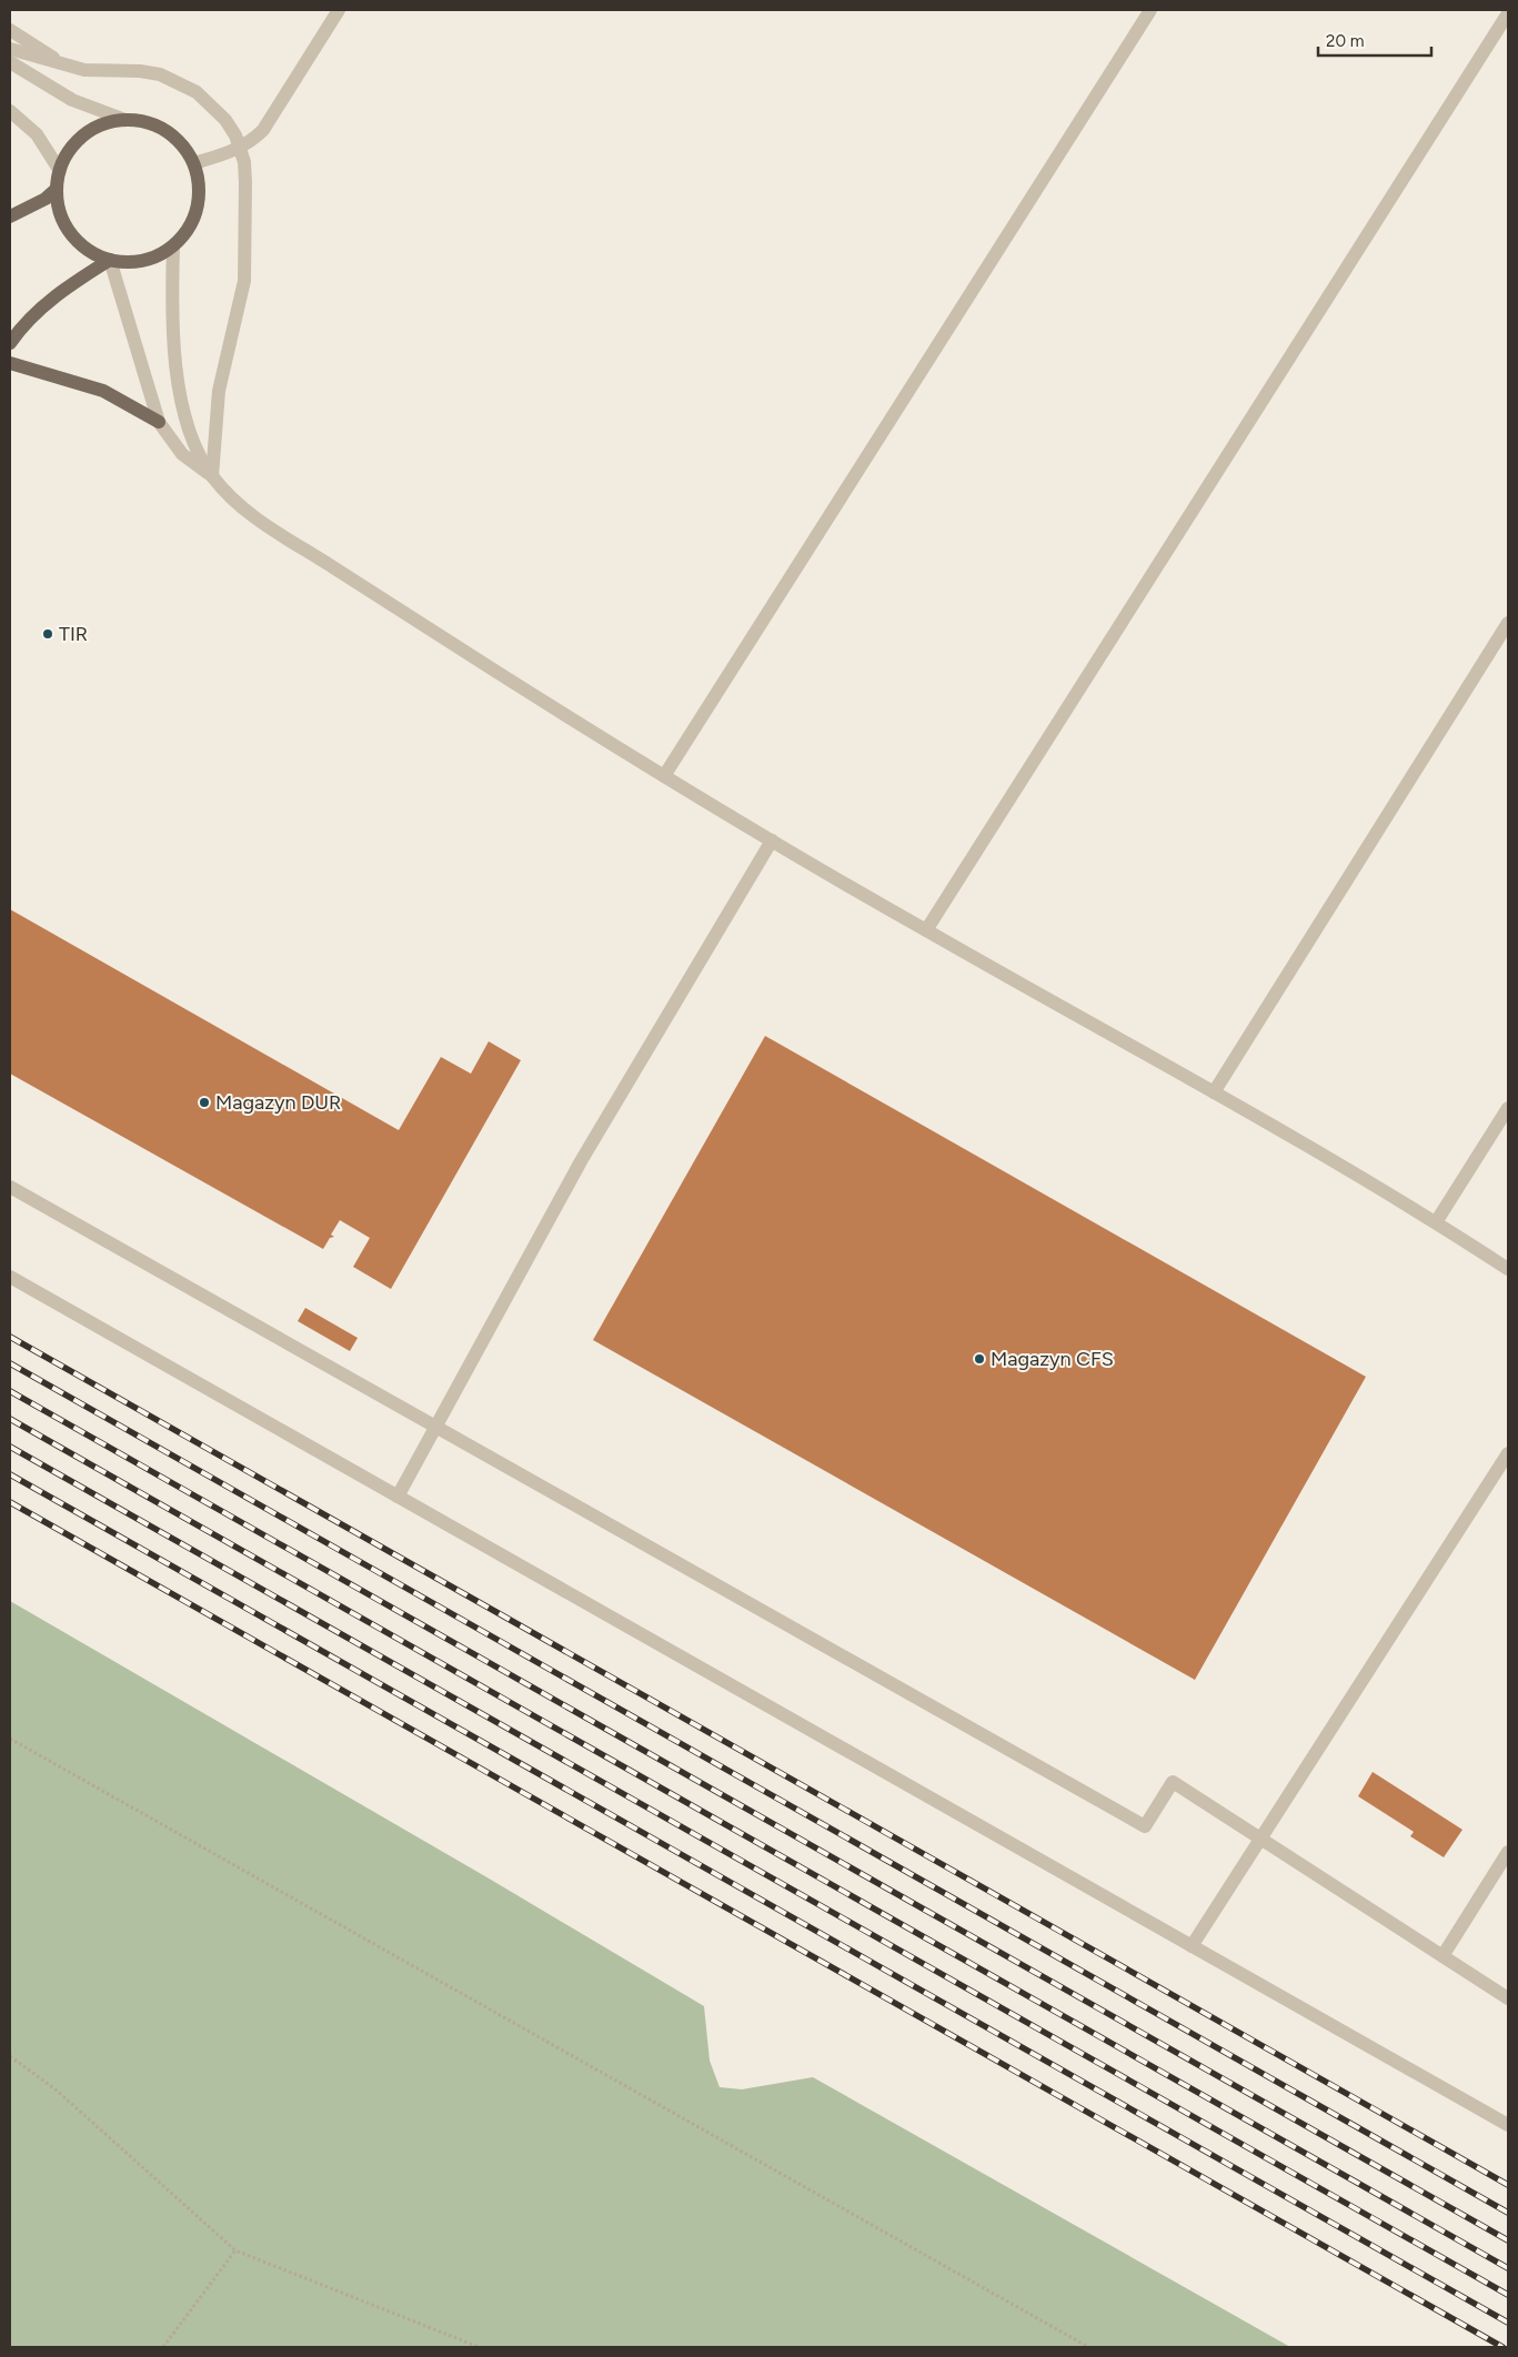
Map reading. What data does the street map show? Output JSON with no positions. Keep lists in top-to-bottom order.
{
  "places": ["TIR", "Magazyn DUR", "Magazyn CFS"],
  "scale_bar": "20 m"
}
